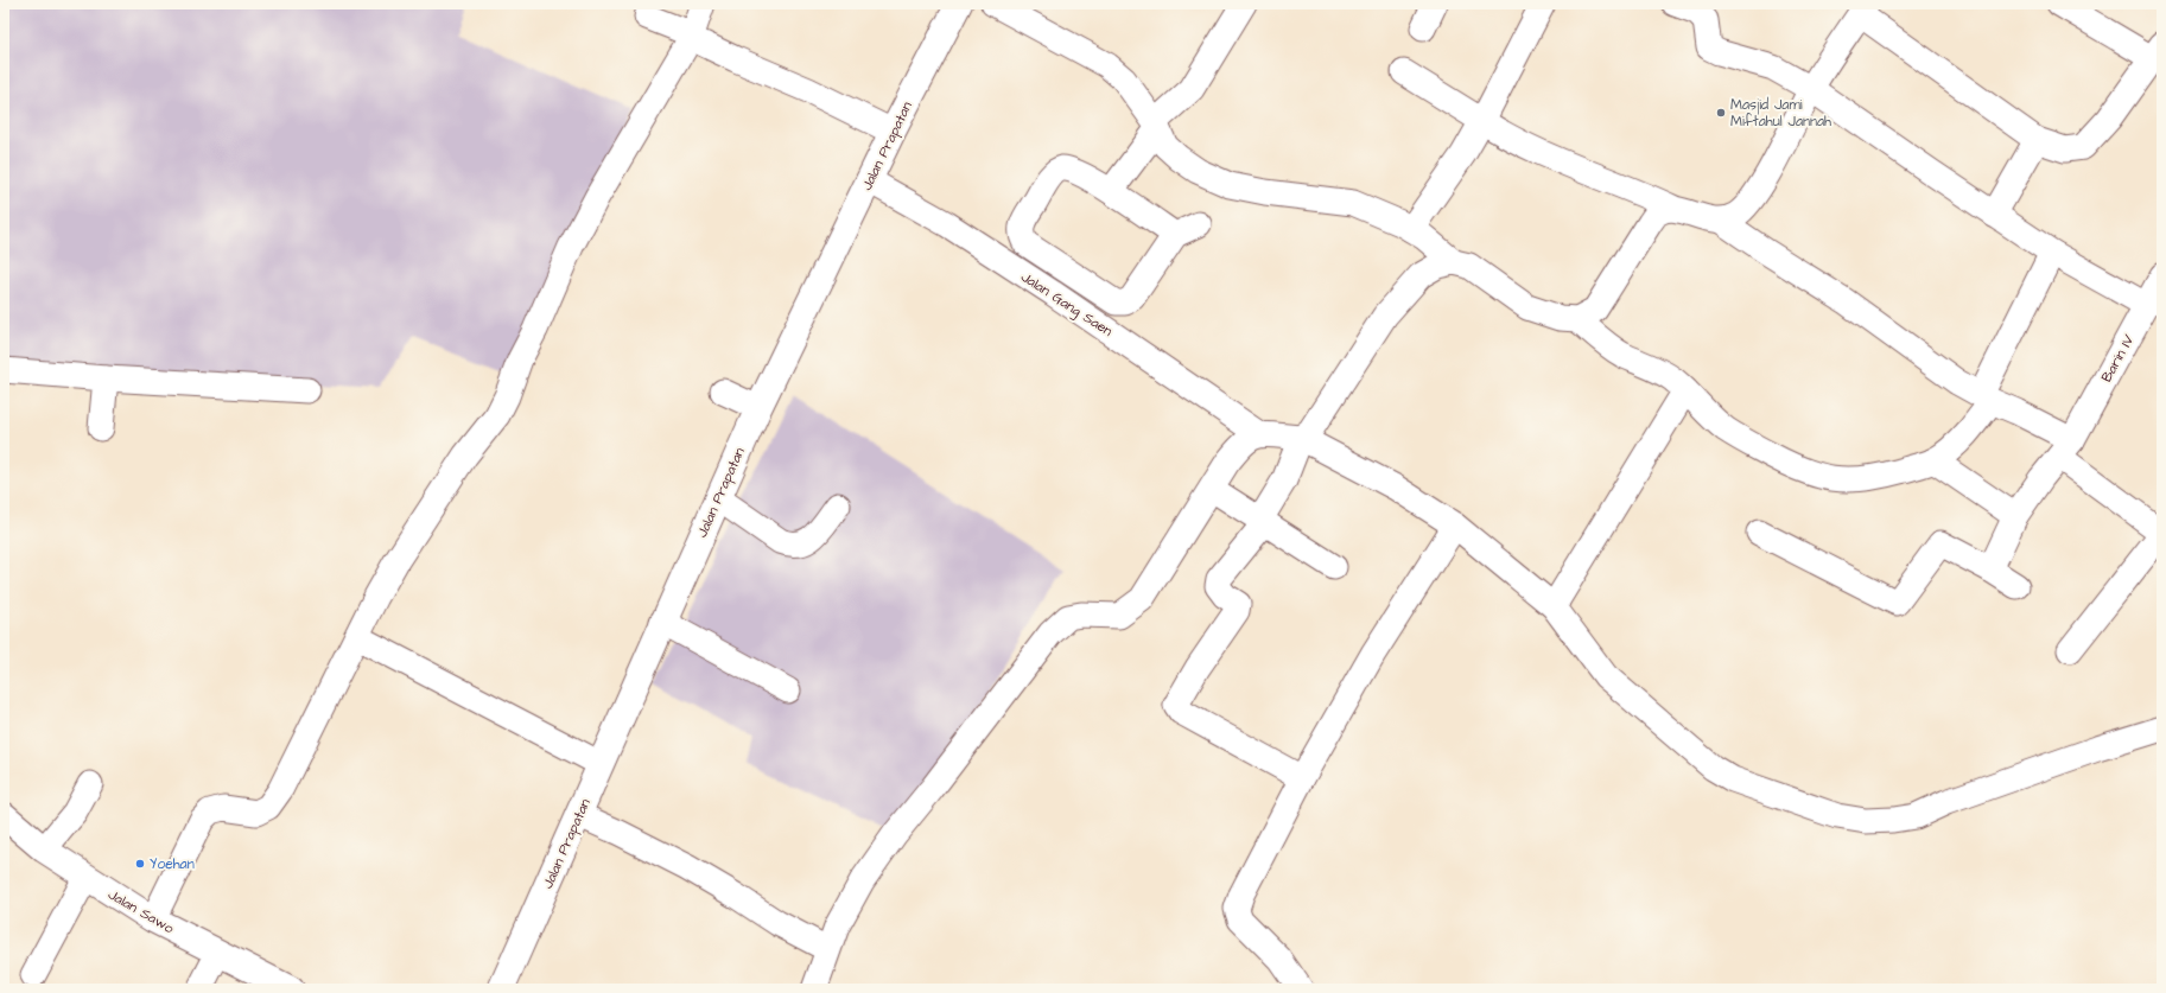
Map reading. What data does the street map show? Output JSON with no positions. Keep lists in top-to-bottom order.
{
  "streets": {
    "main road": ["Jalan Prapatan", "Jalan Sawo"],
    "street": ["Jalan Gang Saen", "Barin IV"]
  },
  "crossings": [
    ["Jalan Prapatan", "Jalan Gang Saen"]
  ],
  "places": ["Masjid Jami Miftahul Jannah", "Yoehan"]
}
